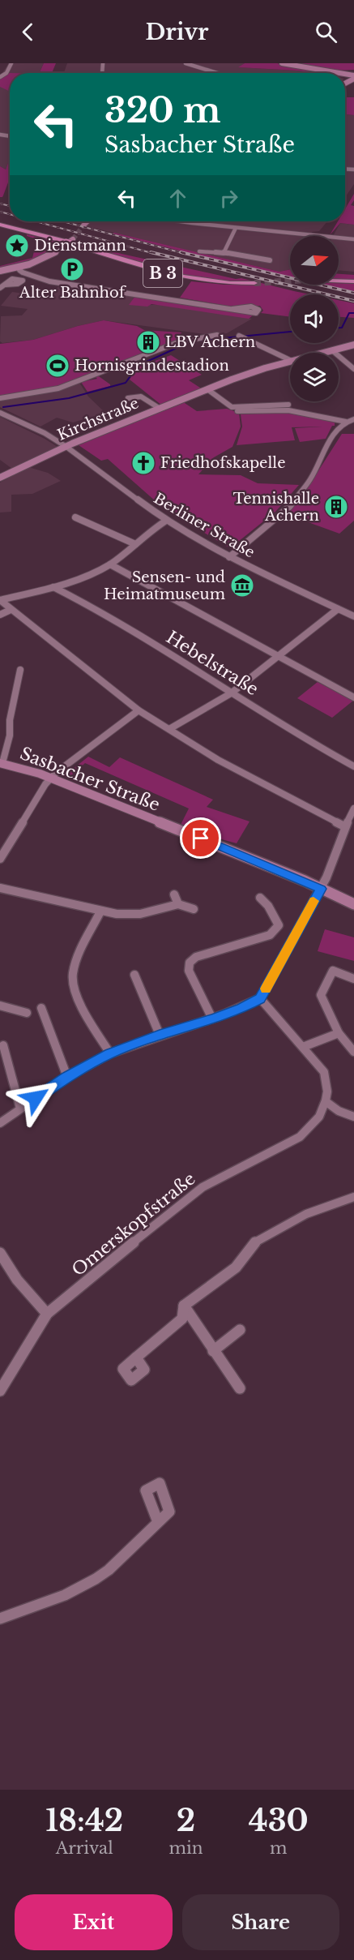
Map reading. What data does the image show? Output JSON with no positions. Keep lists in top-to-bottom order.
{
  "streets": {
    "main road": ["B 3"],
    "street": [
      "Kirchstraße",
      "Berliner Straße",
      "Hebelstraße",
      "Sasbacher Straße",
      "Omerskopfstraße"
    ]
  },
  "crossings": [
    ["Kirchstraße", "Berliner Straße"]
  ],
  "places": {
    "place": ["Dienstmann"],
    "parking": ["Alter Bahnhof"],
    "building": ["LBV Achern", "Tennishalle Achern"],
    "sports": ["Hornisgrindestadion"],
    "church": ["Friedhofskapelle"],
    "museum": ["Sensen- und Heimatmuseum"]
  },
  "north": "right",
  "page": {
    "header": "Drivr",
    "turn": ["320 m", "Sasbacher Straße"],
    "eta": [
      "18:42",
      "Arrival",
      "2",
      "min",
      "430",
      "m"
    ],
    "buttons": ["Exit", "Share"]
  }
}
